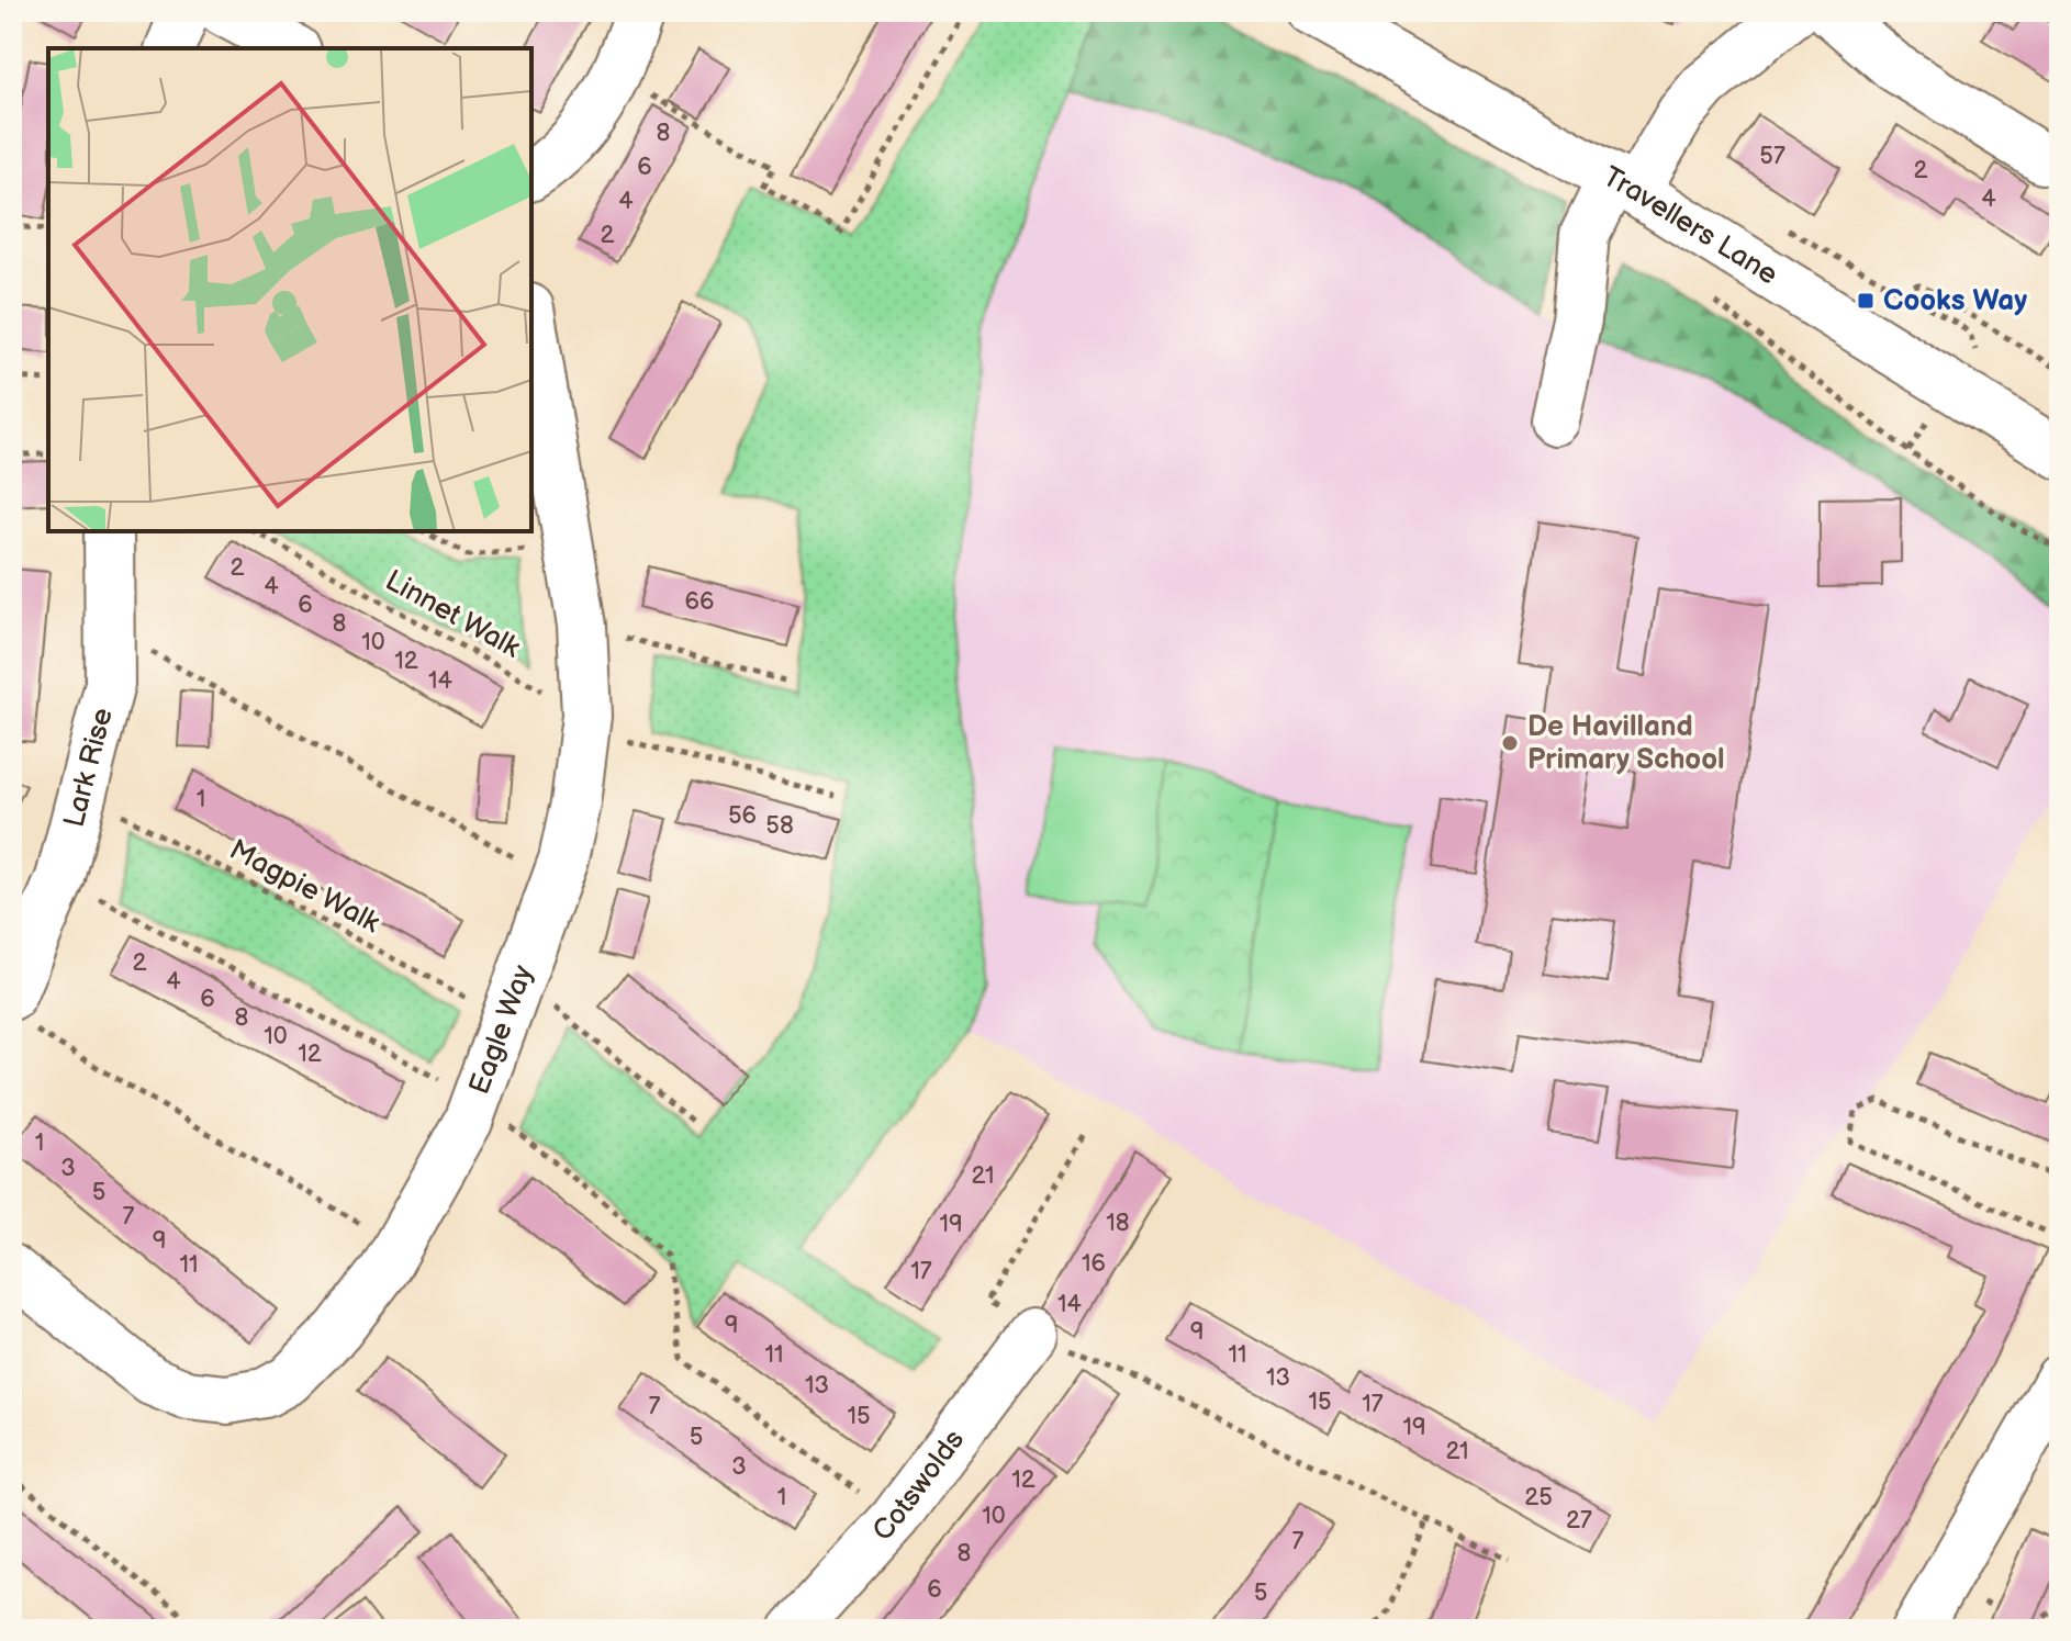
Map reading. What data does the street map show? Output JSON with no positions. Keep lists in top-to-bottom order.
{
  "streets": {
    "street": [
      "Travellers Lane",
      "Lark Rise",
      "Eagle Way",
      "Cotswolds"
    ],
    "path": ["Linnet Walk", "Magpie Walk"]
  },
  "crossings": [
    ["Linnet Walk", "Eagle Way"],
    ["Lark Rise", "Magpie Walk"],
    ["Magpie Walk", "Eagle Way"]
  ],
  "places": {
    "transit": ["Cooks Way"],
    "other": ["De Havilland Primary School"]
  },
  "house_numbers": [
    "8",
    "57",
    "6",
    "2",
    "4",
    "4",
    "2",
    "2",
    "4",
    "66",
    "6",
    "8",
    "10",
    "12",
    "14",
    "1",
    "56",
    "58",
    "2",
    "4",
    "6",
    "8",
    "10",
    "12",
    "1",
    "3",
    "21",
    "5",
    "7",
    "18",
    "19",
    "9",
    "16",
    "11",
    "17",
    "14",
    "9",
    "9",
    "11",
    "11",
    "13",
    "13",
    "15",
    "17",
    "7",
    "15",
    "19",
    "5",
    "21",
    "3",
    "12",
    "1",
    "25",
    "10",
    "27",
    "7",
    "8",
    "6",
    "5"
  ]
}
